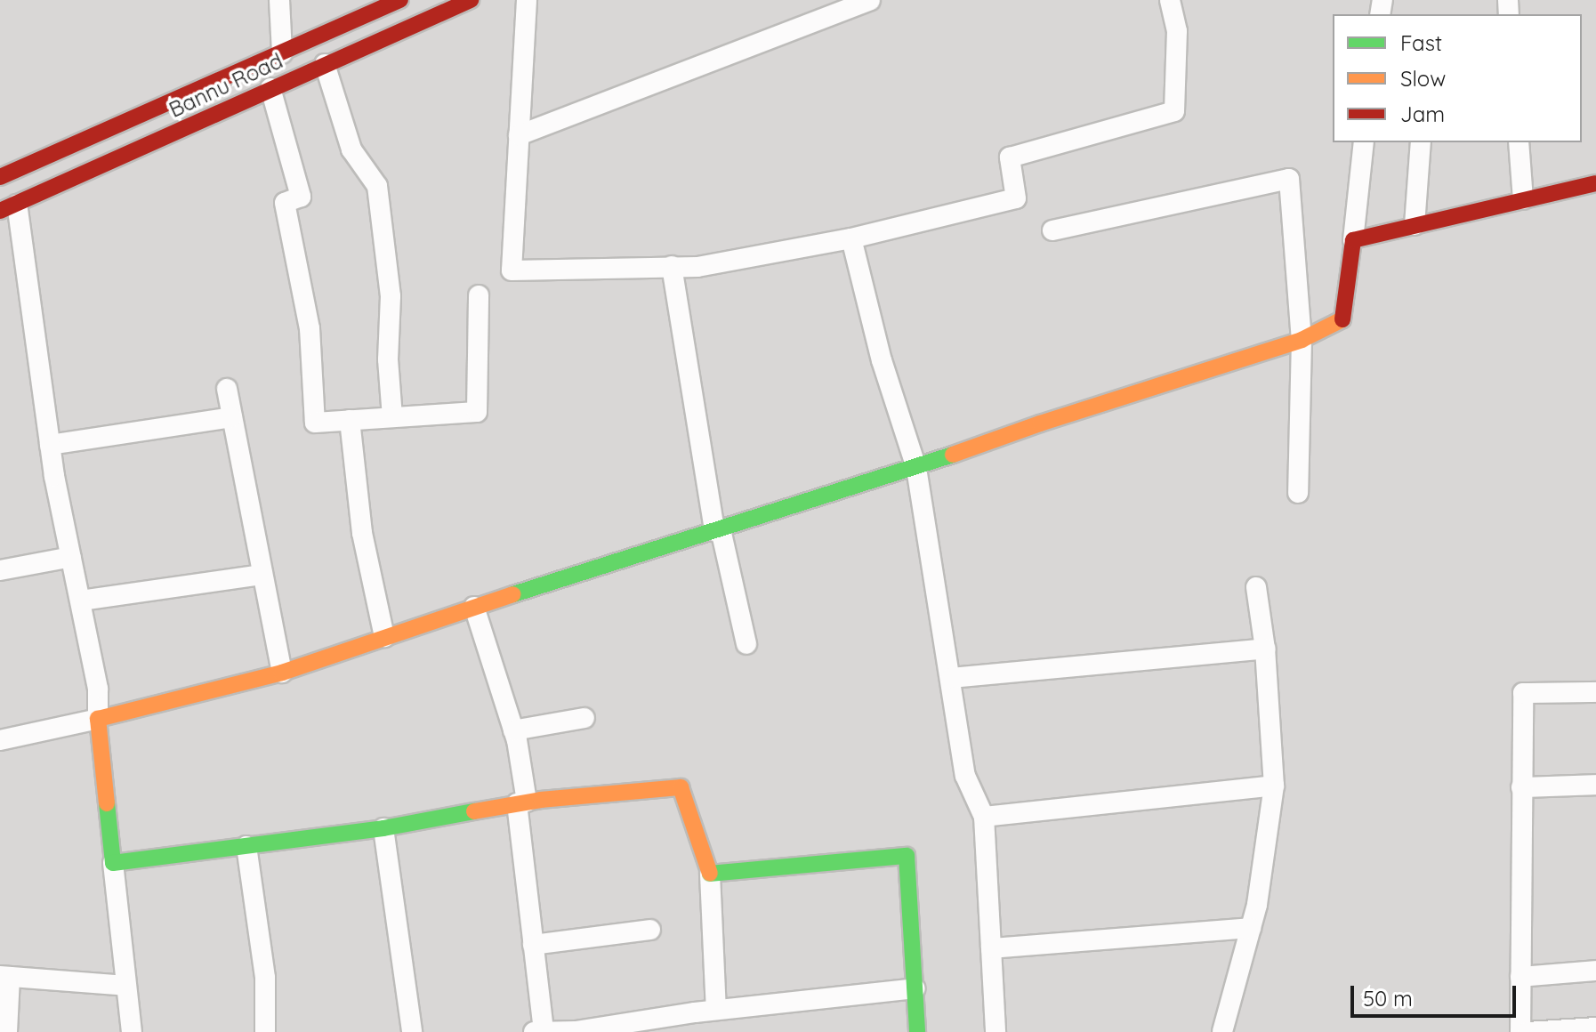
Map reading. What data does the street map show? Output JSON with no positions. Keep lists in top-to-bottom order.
{
  "streets": {
    "main road": ["Bannu Road"]
  },
  "legend": ["Fast", "Slow", "Jam"],
  "scale_bar": "50 m"
}
